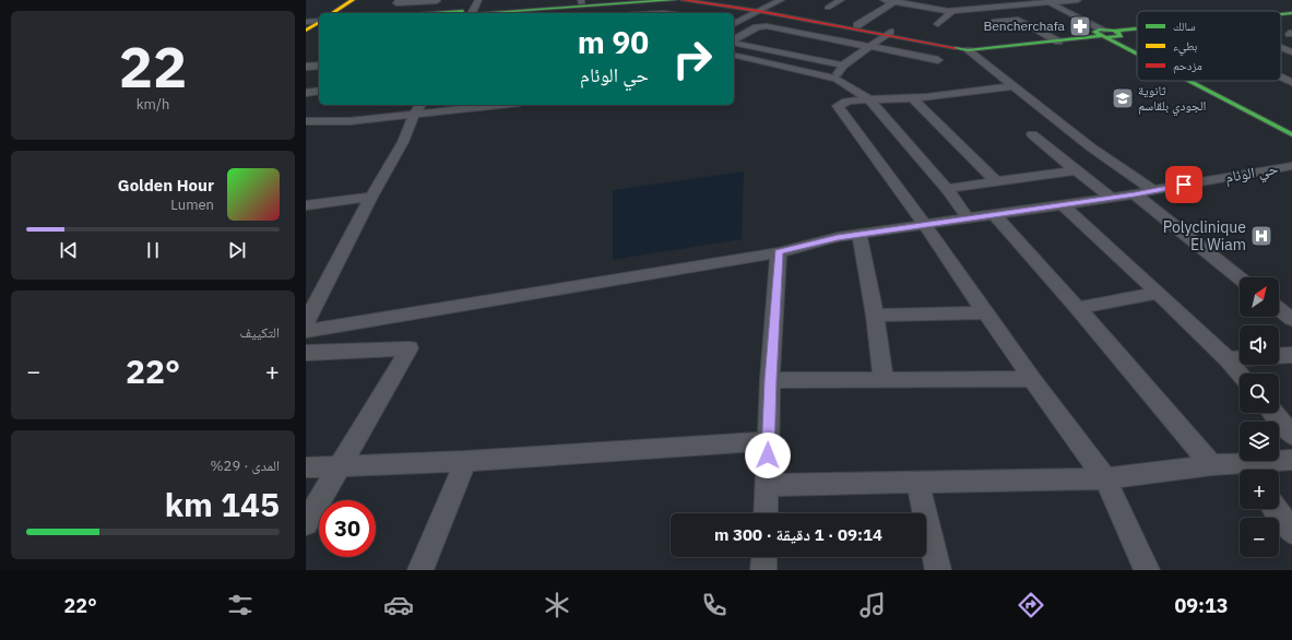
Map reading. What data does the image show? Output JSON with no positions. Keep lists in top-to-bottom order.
{
  "streets": {
    "street": ["حي الوئام"]
  },
  "places": {
    "pharmacy": ["Bencherchafa"],
    "school or university": ["ثانوية الجودي بلقاسم"],
    "hospital": ["Polyclinique El Wiam"]
  },
  "legend": ["سالك", "بطيء", "مزدحم"],
  "north": "top right",
  "page": {
    "tile": [
      ["22", "km/h"],
      "التكييف",
      ["المدى · 29%", "145 km"]
    ],
    "turn": ["90 m", "حي الوئام"],
    "song": ["Golden Hour", "Lumen"],
    "map_buttons": ["+", "−"],
    "heat": ["−", "22°", "+"],
    "limit": "30",
    "trip": "09:14 · 1 دقيقة · 300 m",
    "tabs": ["09:13", "22°"]
  }
}
